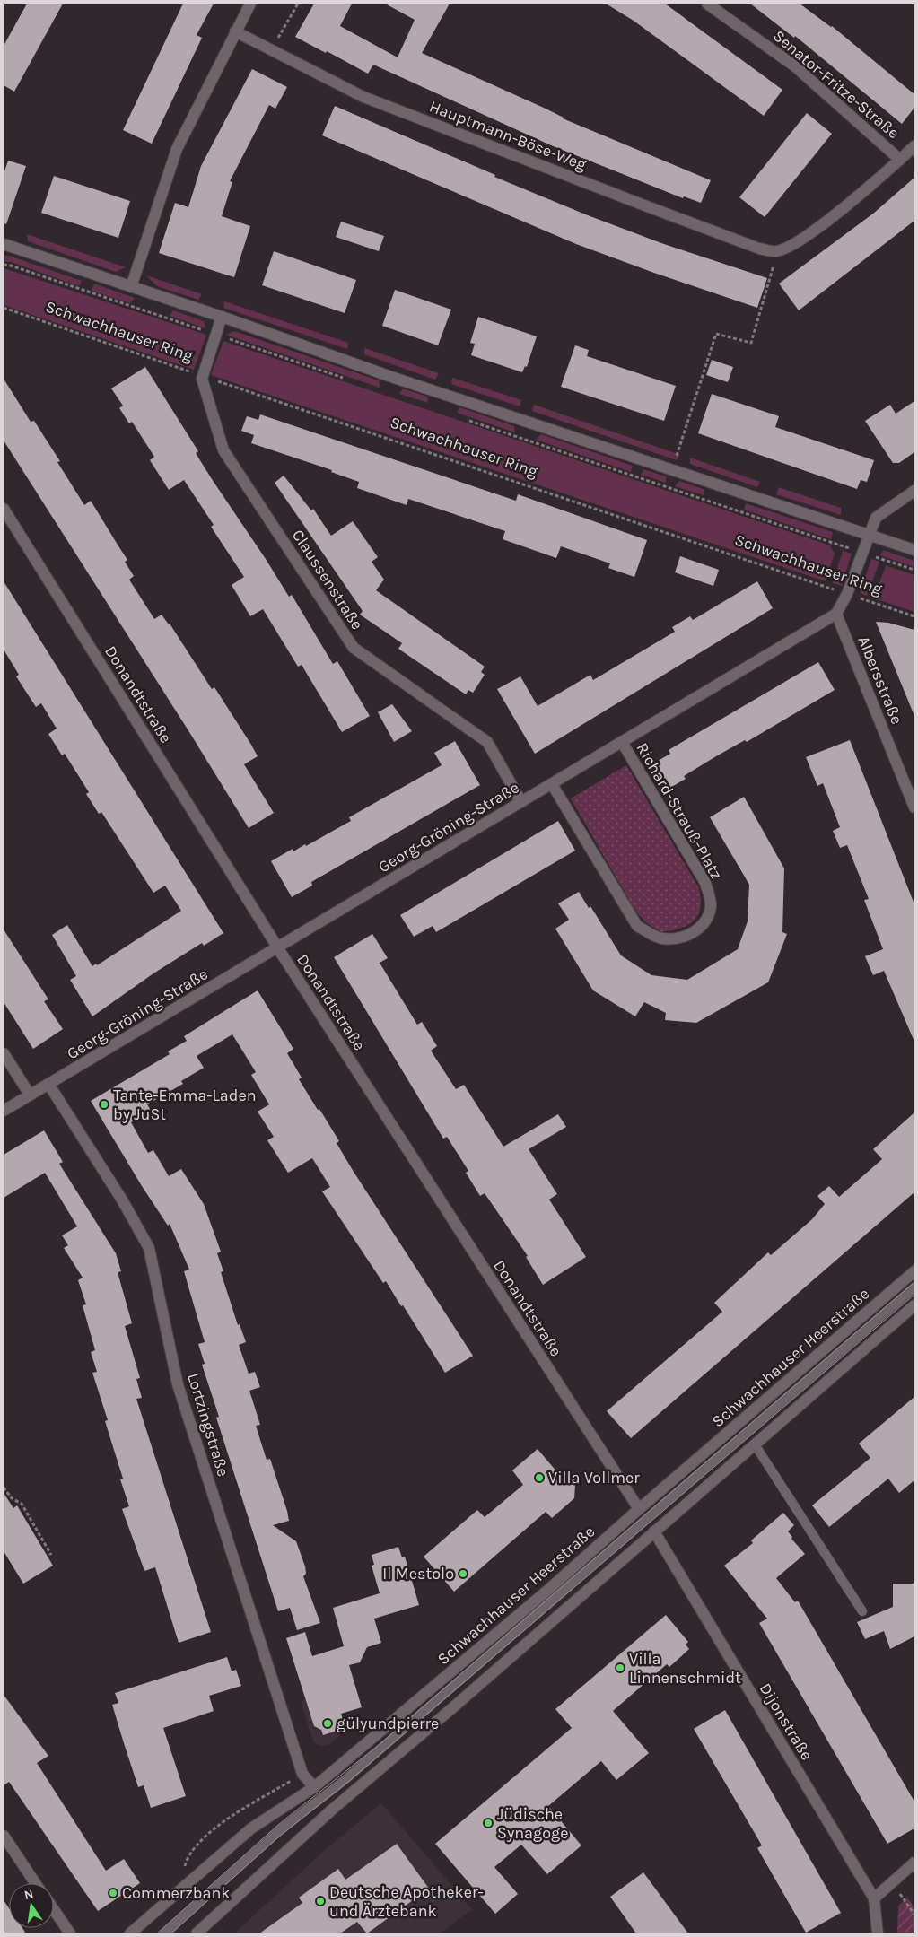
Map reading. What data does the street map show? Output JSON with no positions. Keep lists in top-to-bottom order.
{
  "streets": {
    "street": [
      "Senator-Fritze-Straße",
      "Hauptmann-Böse-Weg",
      "Claussenstraße",
      "Albersstraße",
      "Donandtstraße",
      "Richard-Strauß-Platz",
      "Georg-Gröning-Straße",
      "Schwachhauser Heerstraße",
      "Lortzingstraße",
      "Dijonstraße"
    ],
    "path": ["Schwachhauser Ring"]
  },
  "crossings": [
    ["Schwachhauser Ring", "Claussenstraße"],
    ["Claussenstraße", "Georg-Gröning-Straße"],
    ["Albersstraße", "Georg-Gröning-Straße"],
    ["Donandtstraße", "Georg-Gröning-Straße"],
    ["Donandtstraße", "Schwachhauser Heerstraße"],
    ["Richard-Strauß-Platz", "Georg-Gröning-Straße"],
    ["Georg-Gröning-Straße", "Lortzingstraße"],
    ["Schwachhauser Heerstraße", "Lortzingstraße"]
  ],
  "places": [
    "Tante-Emma-Laden by JuSt",
    "Villa Vollmer",
    "Il Mestolo",
    "Villa Linnenschmidt",
    "gülyundpierre",
    "Jüdische Synagoge",
    "Commerzbank",
    "Deutsche Apotheker- und Ärztebank"
  ],
  "north": "top"
}
